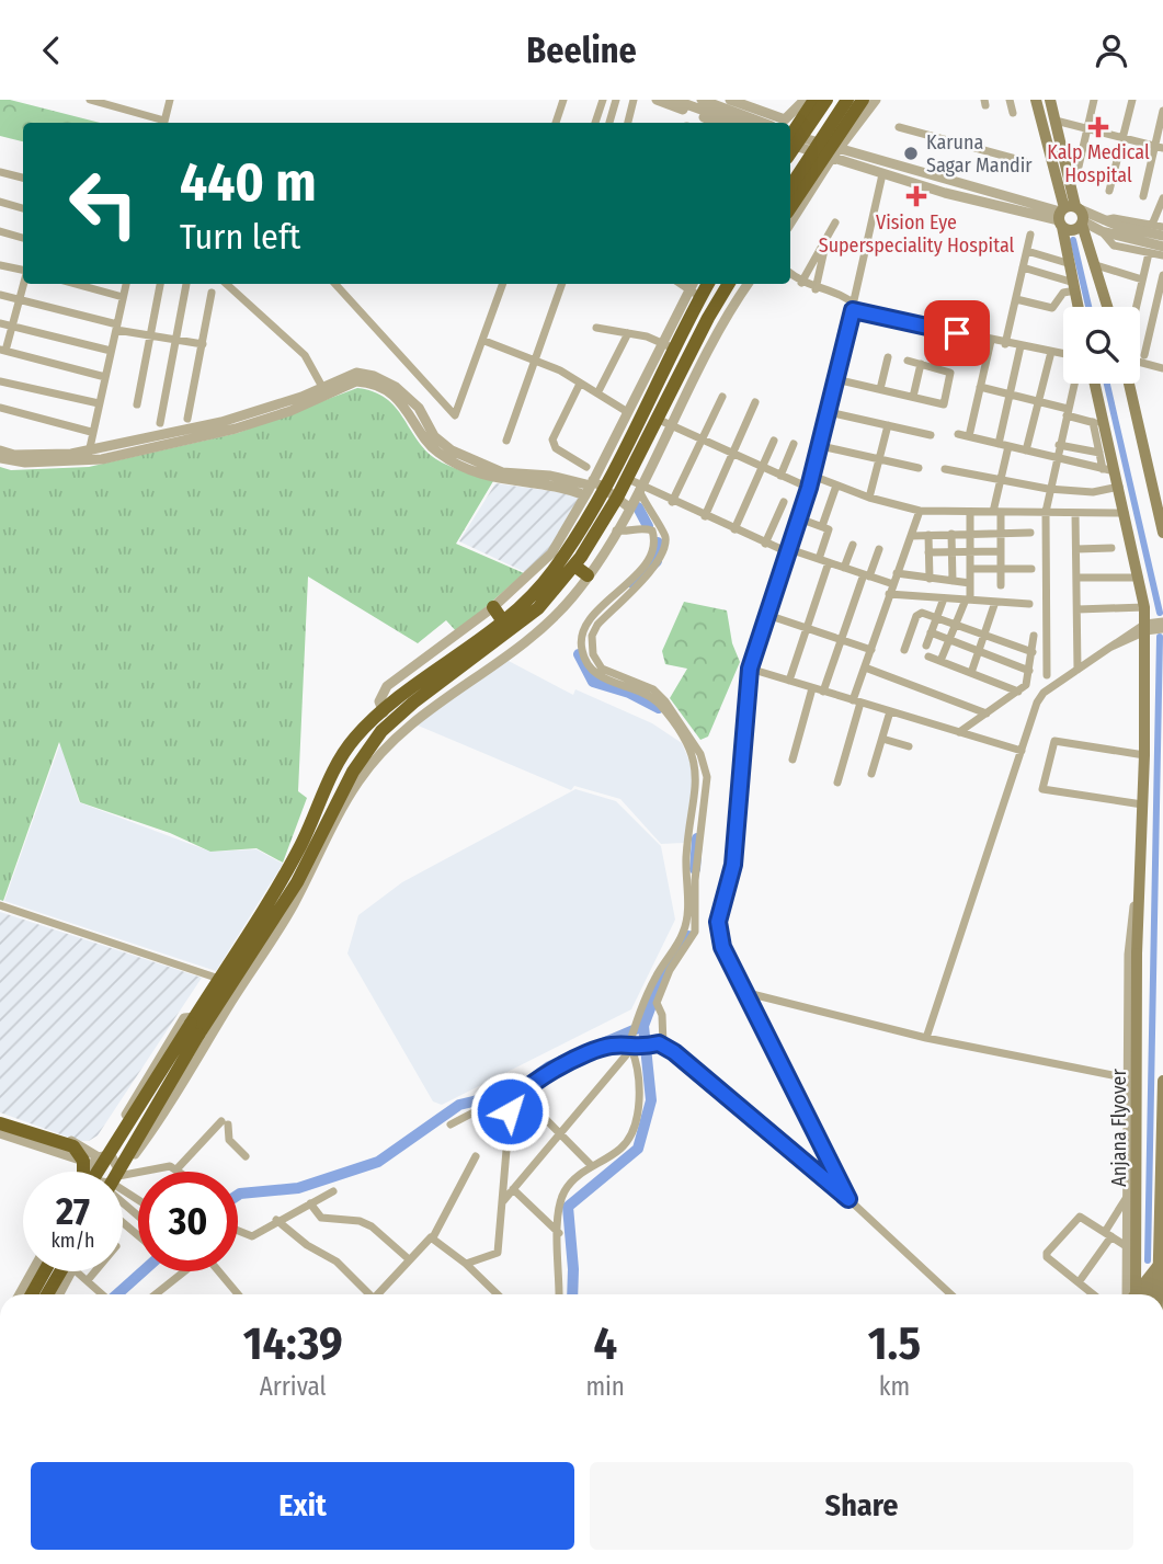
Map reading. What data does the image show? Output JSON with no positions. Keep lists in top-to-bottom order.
{
  "streets": {
    "main road": ["Anjana Flyover"]
  },
  "places": {
    "health": ["Kalp Medical Hospital", "Vision Eye Superspeciality Hospital"],
    "other": ["Karuna Sagar Mandir"]
  },
  "page": {
    "header": "Beeline",
    "turn": ["440 m", "Turn left"],
    "speed": "27 km/h",
    "limit": "30",
    "eta": [
      "14:39",
      "Arrival",
      "4",
      "min",
      "1.5",
      "km"
    ],
    "buttons": ["Exit", "Share"]
  }
}
